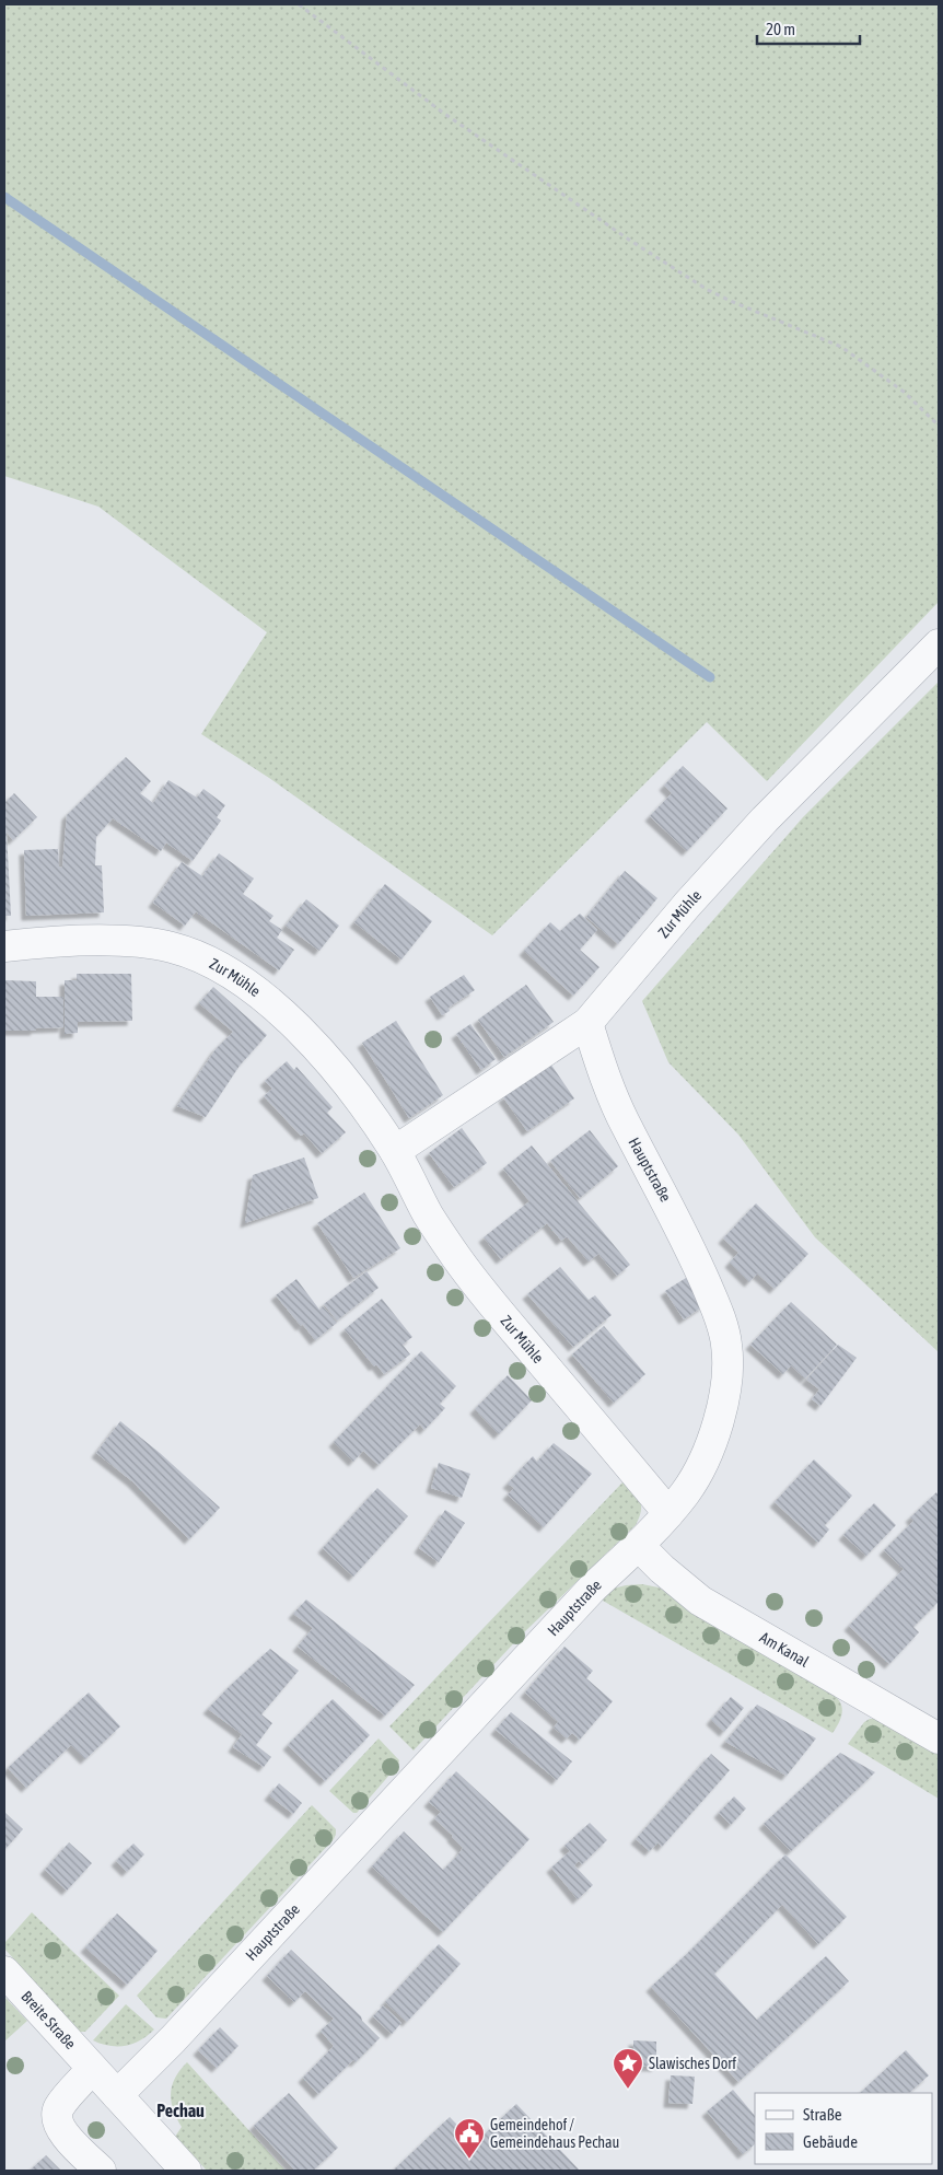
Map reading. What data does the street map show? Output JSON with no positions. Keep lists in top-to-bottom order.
{
  "streets": {
    "street": [
      "Zur Mühle",
      "Hauptstraße",
      "Am Kanal",
      "Breite Straße"
    ]
  },
  "crossings": [
    ["Zur Mühle", "Hauptstraße"],
    ["Hauptstraße", "Am Kanal"],
    ["Hauptstraße", "Breite Straße"]
  ],
  "districts": ["Pechau"],
  "places": {
    "place": ["Slawisches Dorf"],
    "public building": ["Gemeindehof / Gemeindehaus Pechau"]
  },
  "legend": ["Straße", "Gebäude"],
  "scale_bar": "20 m"
}
